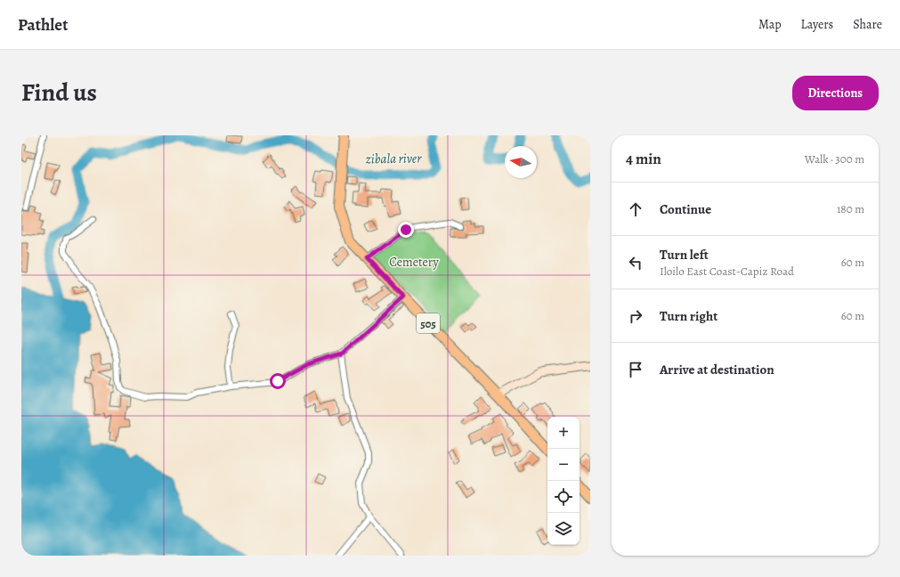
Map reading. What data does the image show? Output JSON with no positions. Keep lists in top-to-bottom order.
{
  "streets": {
    "main road": ["505"]
  },
  "water": ["zibala river"],
  "parks": ["Cemetery"],
  "north": "left",
  "page": {
    "header": "Pathlet",
    "nav": ["Map", "Layers", "Share"],
    "title": "Find us",
    "buttons": "Directions",
    "heading": ["4 min", "Walk · 300 m"],
    "list": [
      ["Continue", "180 m"],
      ["Turn left", "Iloilo East Coast-Capiz Road", "60 m"],
      ["Turn right", "60 m"],
      "Arrive at destination"
    ],
    "map_buttons": ["+", "−"]
  }
}
